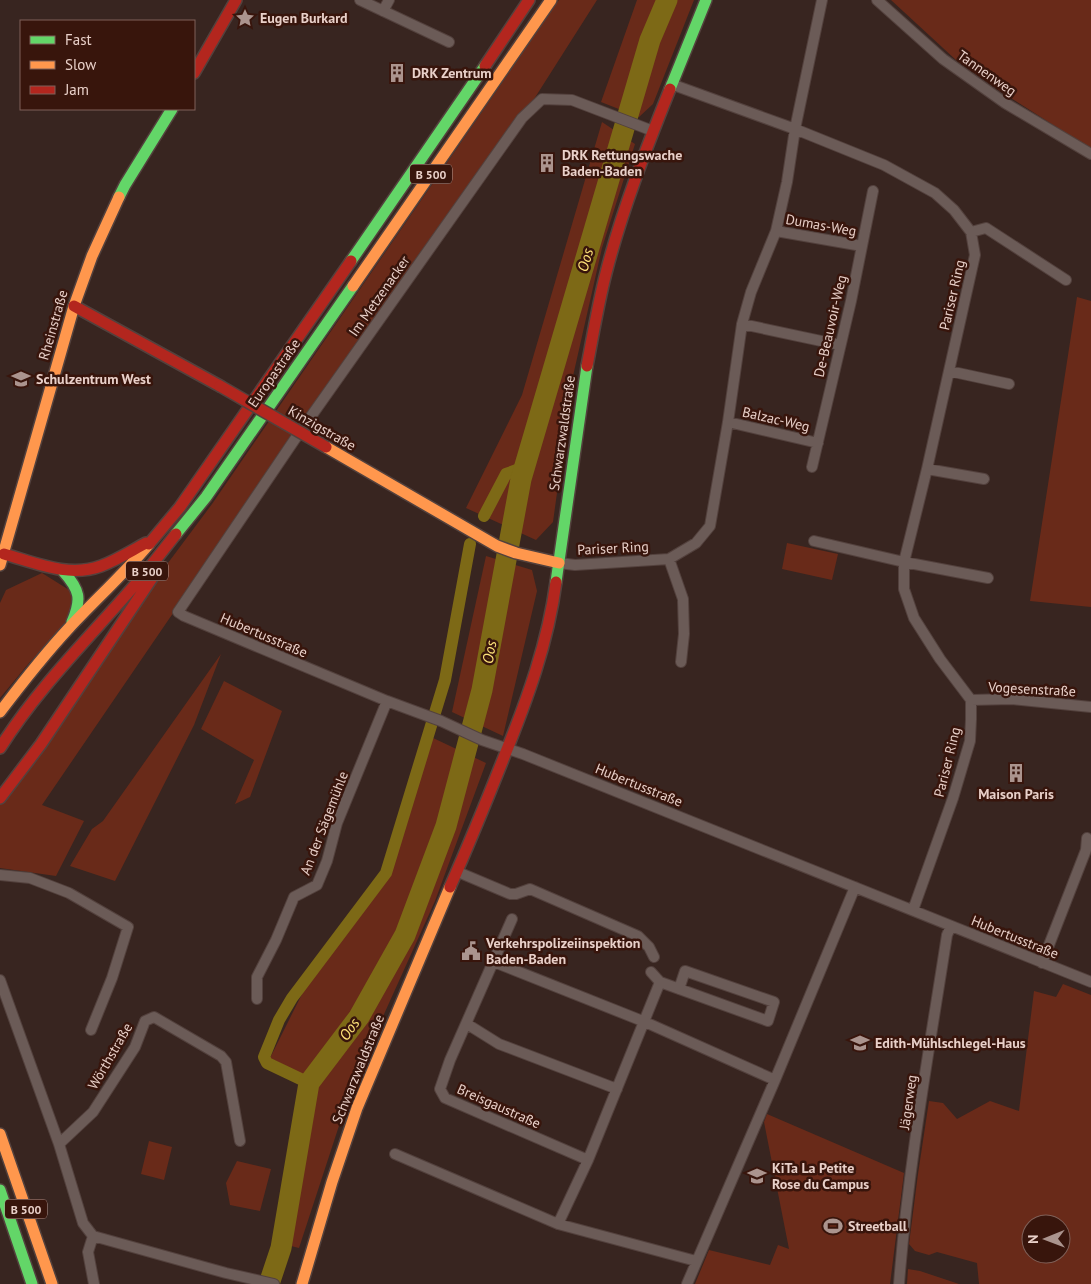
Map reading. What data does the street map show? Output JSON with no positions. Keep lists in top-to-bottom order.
{
  "streets": {
    "main road": [
      "B 500",
      "Rheinstraße",
      "Europastraße",
      "Kinzigstraße",
      "Schwarzwaldstraße"
    ],
    "street": [
      "Tannenweg",
      "Dumas-Weg",
      "Pariser Ring",
      "Im Metzenacker",
      "De-Beauvoir-Weg",
      "Balzac-Weg",
      "Hubertusstraße",
      "Vogesenstraße",
      "An der Sägemühle",
      "Wörthstraße",
      "Jägerweg",
      "Breisgaustraße"
    ]
  },
  "crossings": [
    ["Dumas-Weg", "Pariser Ring"],
    ["Dumas-Weg", "De-Beauvoir-Weg"],
    ["Pariser Ring", "Balzac-Weg"],
    ["Pariser Ring", "Kinzigstraße"],
    ["Pariser Ring", "Schwarzwaldstraße"],
    ["Pariser Ring", "Hubertusstraße"],
    ["Pariser Ring", "Vogesenstraße"],
    ["Im Metzenacker", "Schwarzwaldstraße"],
    ["Im Metzenacker", "Hubertusstraße"],
    ["Rheinstraße", "Kinzigstraße"],
    ["De-Beauvoir-Weg", "Balzac-Weg"],
    ["Kinzigstraße", "Schwarzwaldstraße"],
    ["Schwarzwaldstraße", "Hubertusstraße"],
    ["Hubertusstraße", "An der Sägemühle"],
    ["Hubertusstraße", "Jägerweg"]
  ],
  "water": ["Oos"],
  "places": {
    "place": ["Eugen Burkard"],
    "building": ["DRK Zentrum", "DRK Rettungswache Baden-Baden", "Maison Paris"],
    "school or university": ["Schulzentrum West", "Edith-Mühlschlegel-Haus", "KiTa La Petite Rose du Campus"],
    "public building": ["Verkehrspolizeiinspektion Baden-Baden"],
    "sports": ["Streetball"]
  },
  "legend": ["Fast", "Slow", "Jam"],
  "north": "left"
}
